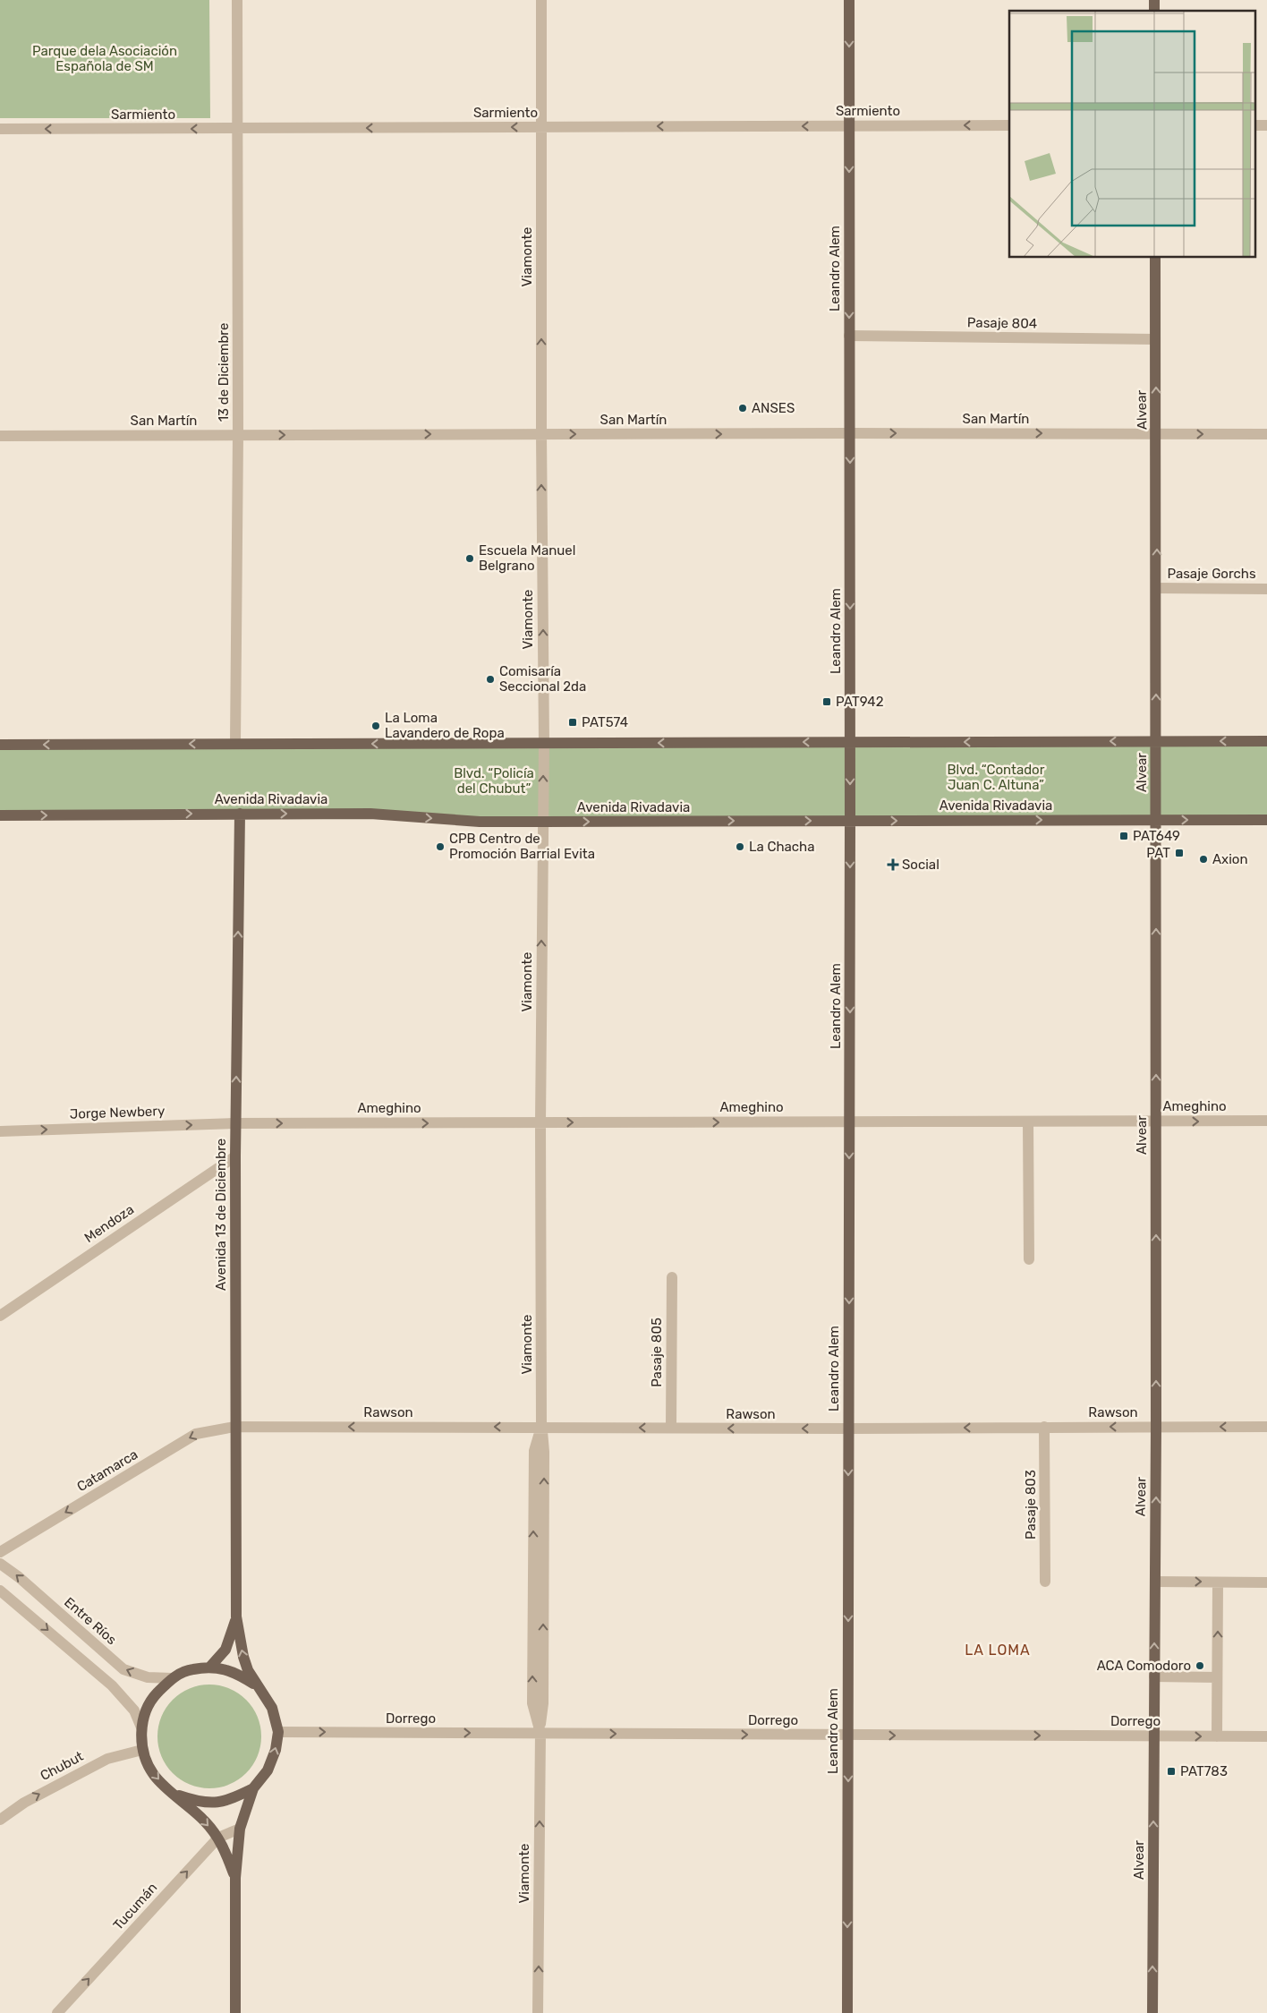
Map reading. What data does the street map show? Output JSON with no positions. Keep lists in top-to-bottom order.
{
  "streets": {
    "main road": [
      "Leandro Alem",
      "Alvear",
      "Avenida Rivadavia",
      "Avenida 13 de Diciembre"
    ],
    "street": [
      "Sarmiento",
      "Viamonte",
      "Pasaje 804",
      "13 de Diciembre",
      "San Martín",
      "Pasaje Gorchs",
      "Ameghino",
      "Jorge Newbery",
      "Mendoza",
      "Pasaje 805",
      "Rawson",
      "Catamarca",
      "Pasaje 803",
      "Entre Ríos",
      "Dorrego",
      "Chubut",
      "Tucumán"
    ]
  },
  "crossings": [
    ["Sarmiento", "Viamonte"],
    ["Sarmiento", "Leandro Alem"],
    ["Sarmiento", "13 de Diciembre"],
    ["Viamonte", "San Martín"],
    ["Viamonte", "Avenida Rivadavia"],
    ["Viamonte", "Ameghino"],
    ["Viamonte", "Rawson"],
    ["Viamonte", "Dorrego"],
    ["Leandro Alem", "Pasaje 804"],
    ["Leandro Alem", "San Martín"],
    ["Leandro Alem", "Avenida Rivadavia"],
    ["Leandro Alem", "Ameghino"],
    ["Leandro Alem", "Rawson"],
    ["Leandro Alem", "Dorrego"],
    ["Pasaje 804", "Alvear"],
    ["13 de Diciembre", "San Martín"],
    ["Alvear", "San Martín"],
    ["Alvear", "Pasaje Gorchs"],
    ["Alvear", "Avenida Rivadavia"],
    ["Alvear", "Ameghino"],
    ["Alvear", "Rawson"],
    ["Alvear", "Dorrego"],
    ["Avenida Rivadavia", "Avenida 13 de Diciembre"],
    ["Ameghino", "Jorge Newbery"],
    ["Ameghino", "Avenida 13 de Diciembre"],
    ["Jorge Newbery", "Avenida 13 de Diciembre"],
    ["Avenida 13 de Diciembre", "Mendoza"],
    ["Avenida 13 de Diciembre", "Rawson"],
    ["Avenida 13 de Diciembre", "Catamarca"],
    ["Pasaje 805", "Rawson"],
    ["Rawson", "Catamarca"],
    ["Rawson", "Pasaje 803"],
    ["Entre Ríos", "Dorrego"],
    ["Entre Ríos", "Chubut"],
    ["Dorrego", "Chubut"]
  ],
  "one_way": [
    "Sarmiento",
    "Viamonte",
    "Leandro Alem",
    "Alvear",
    "San Martín",
    "Ameghino",
    "Jorge Newbery",
    "Avenida 13 de Diciembre",
    "Rawson",
    "Catamarca",
    "Dorrego",
    "Chubut",
    "Tucumán"
  ],
  "districts": ["LA LOMA"],
  "parks": ["Parque dela Asociación Española de SM", "Blvd. “Contador Juan C. Altuna”", "Blvd. “Policía del Chubut”"],
  "places": {
    "other": [
      "ANSES",
      "Escuela Manuel Belgrano",
      "Comisaría Seccional 2da",
      "La Loma Lavandero de Ropa",
      "CPB Centro de Promoción Barrial Evita",
      "La Chacha",
      "Axion",
      "ACA Comodoro"
    ],
    "transit": [
      "PAT942",
      "PAT574",
      "PAT649",
      "PAT",
      "PAT783"
    ],
    "health": ["Social"]
  }
}
